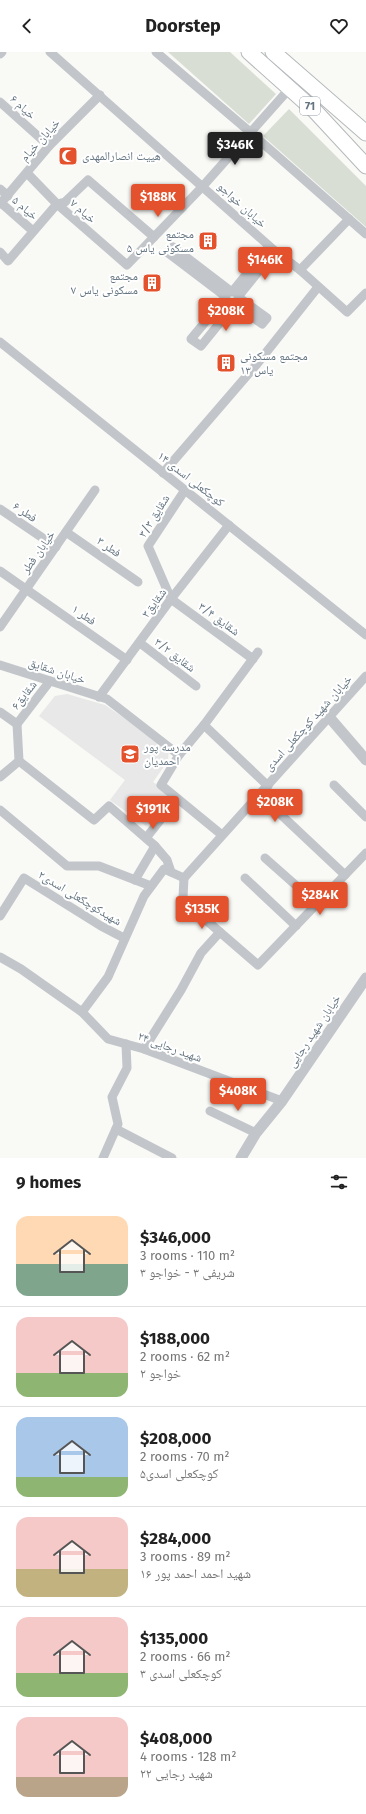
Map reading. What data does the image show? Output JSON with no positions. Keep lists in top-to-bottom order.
{
  "streets": {
    "highway": ["71"],
    "street": [
      "خیام ۶",
      "خیابان خیام",
      "خیابان خواجو",
      "خیام ۵",
      "خیام ۷",
      "کوچکعلی اسدی ۱۴",
      "فطر ۶",
      "شقایق ۳/۳",
      "فطر ۳",
      "خیابان فطر",
      "شقایق۳",
      "فطر ۱",
      "شقایق ۳/۴",
      "شقایق ۳/۲",
      "خیابان شقایق",
      "شقایق۶",
      "خیابان شهید کوچکعلی اسدی",
      "شهیدکوچکعلی اسدی۲",
      "خیابان شهید رجایی",
      "شهید رجایی ۲۴"
    ]
  },
  "crossings": [
    ["خیام ۶", "خیابان خیام"],
    ["خیابان خیام", "خیابان خواجو"],
    ["خیابان خیام", "خیام ۵"],
    ["خیابان خیام", "خیام ۷"],
    ["کوچکعلی اسدی ۱۴", "شقایق ۳/۳"],
    ["کوچکعلی اسدی ۱۴", "شقایق۳"],
    ["فطر ۶", "خیابان فطر"],
    ["شقایق ۳/۳", "شقایق۳"],
    ["شقایق ۳/۳", "شقایق ۳/۴"],
    ["فطر ۳", "خیابان فطر"],
    ["خیابان فطر", "فطر ۱"],
    ["شقایق۳", "فطر ۱"],
    ["شقایق۳", "شقایق ۳/۴"],
    ["شقایق۳", "شقایق ۳/۲"],
    ["شقایق۳", "خیابان شقایق"],
    ["خیابان شقایق", "شقایق۶"],
    ["خیابان شهید رجایی", "شهید رجایی ۲۴"]
  ],
  "places": {
    "mosque": ["هییت انصارالمهدی"],
    "building": ["مجتمع مسکونی یاس ۵", "مجتمع مسکونی یاس ۷", "مجتمع مسکونی یاس ۱۳"],
    "school or university": ["مدرسه پور احمدیان"]
  },
  "page": {
    "header": "Doorstep",
    "price": [
      "$346K",
      "$188K",
      "$146K",
      "$208K",
      "$208K",
      "$191K",
      "$284K",
      "$135K",
      "$408K"
    ],
    "heading": "9 homes",
    "list": [
      {
        "name": "$346,000",
        "note": "3 rooms · 110 m² · شریفی ۳ - خواجو ۳"
      },
      {
        "name": "$188,000",
        "note": "2 rooms · 62 m² · خواجو ۲"
      },
      {
        "name": "$208,000",
        "note": "2 rooms · 70 m² · کوچکعلی اسدی۵"
      },
      {
        "name": "$284,000",
        "note": "3 rooms · 89 m² · شهید احمد احمد پور ۱۶"
      },
      {
        "name": "$135,000",
        "note": "2 rooms · 66 m² · کوچکعلی اسدی ۳"
      },
      {
        "name": "$408,000",
        "note": "4 rooms · 128 m² · شهید رجایی ۲۲"
      }
    ]
  }
}
